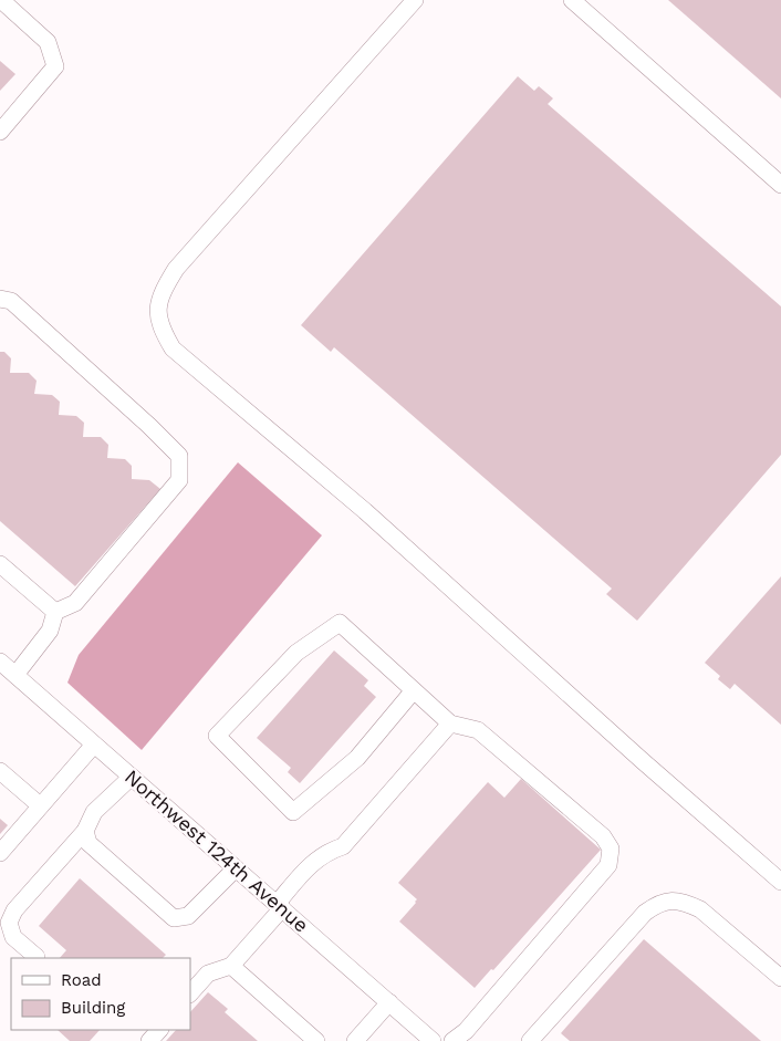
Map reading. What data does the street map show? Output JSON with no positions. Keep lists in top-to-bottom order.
{
  "streets": {
    "street": ["Northwest 124th Avenue"]
  },
  "legend": ["Road", "Building"]
}
